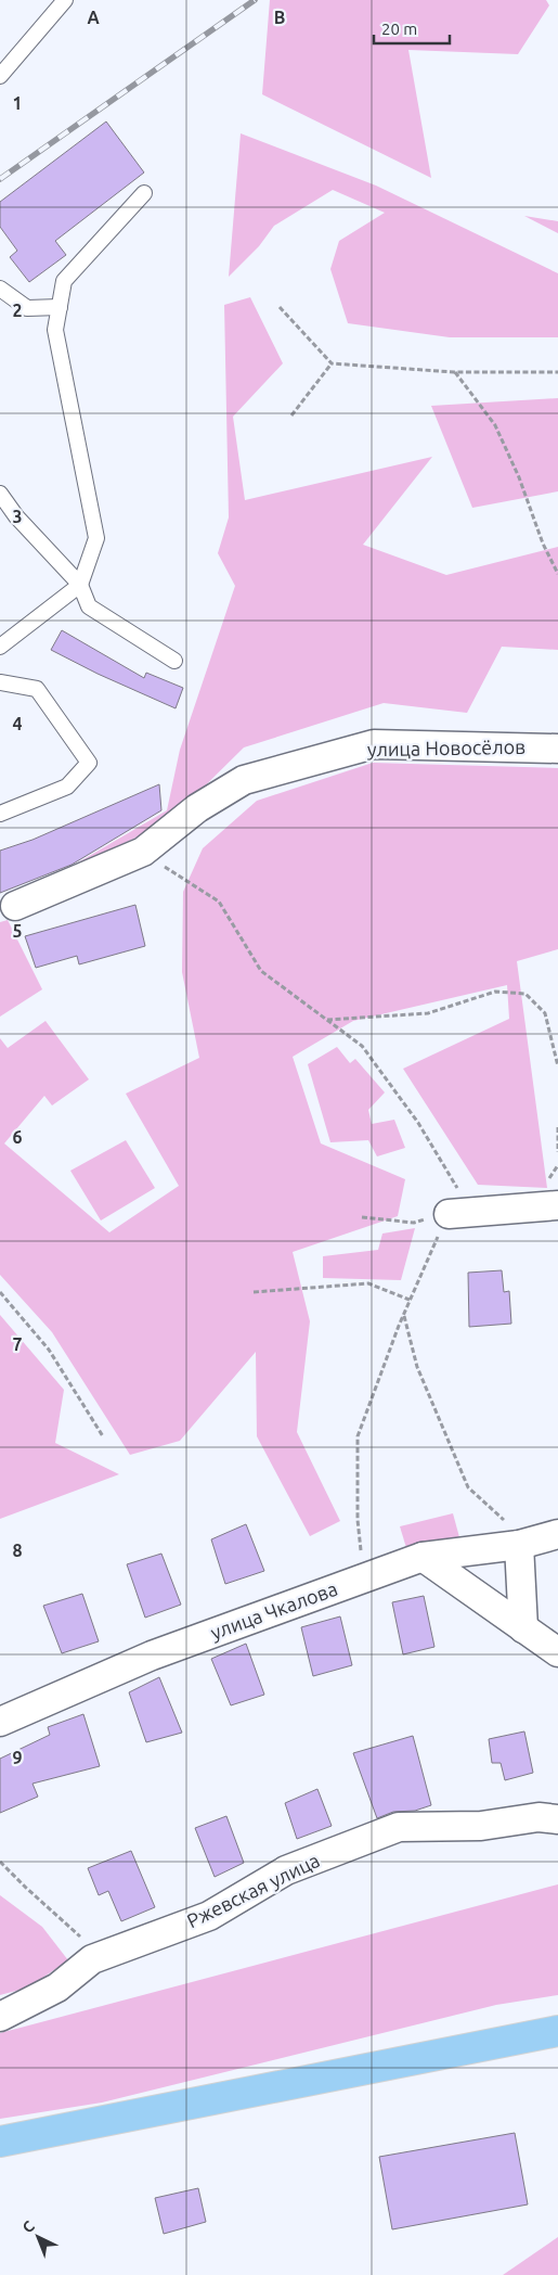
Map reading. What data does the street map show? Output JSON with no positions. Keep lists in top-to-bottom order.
{
  "streets": {
    "street": ["улица Новосёлов", "улица Чкалова", "Ржевская улица"]
  },
  "scale_bar": "20 m",
  "north": "top left",
  "grid": {
    "columns": ["A", "B"],
    "rows": [
      "1",
      "2",
      "3",
      "4",
      "5",
      "6",
      "7",
      "8",
      "9"
    ]
  }
}
